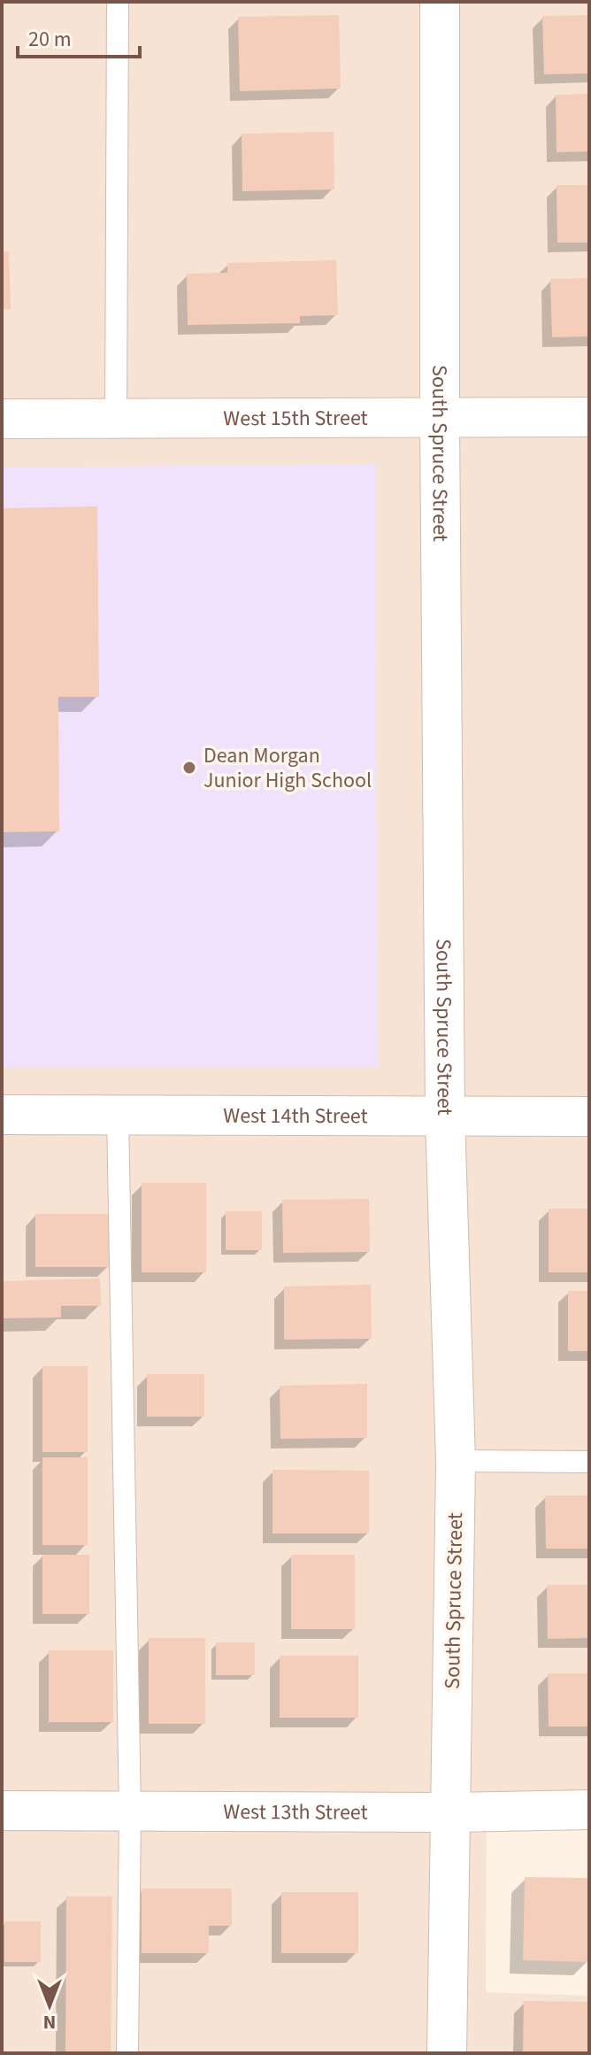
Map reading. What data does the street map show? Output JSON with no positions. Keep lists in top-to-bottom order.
{
  "streets": {
    "street": [
      "West 15th Street",
      "South Spruce Street",
      "West 14th Street",
      "West 13th Street"
    ]
  },
  "crossings": [
    ["West 15th Street", "South Spruce Street"],
    ["South Spruce Street", "West 14th Street"],
    ["South Spruce Street", "West 13th Street"]
  ],
  "places": ["Dean Morgan Junior High School"],
  "scale_bar": "20 m",
  "north": "bottom"
}
